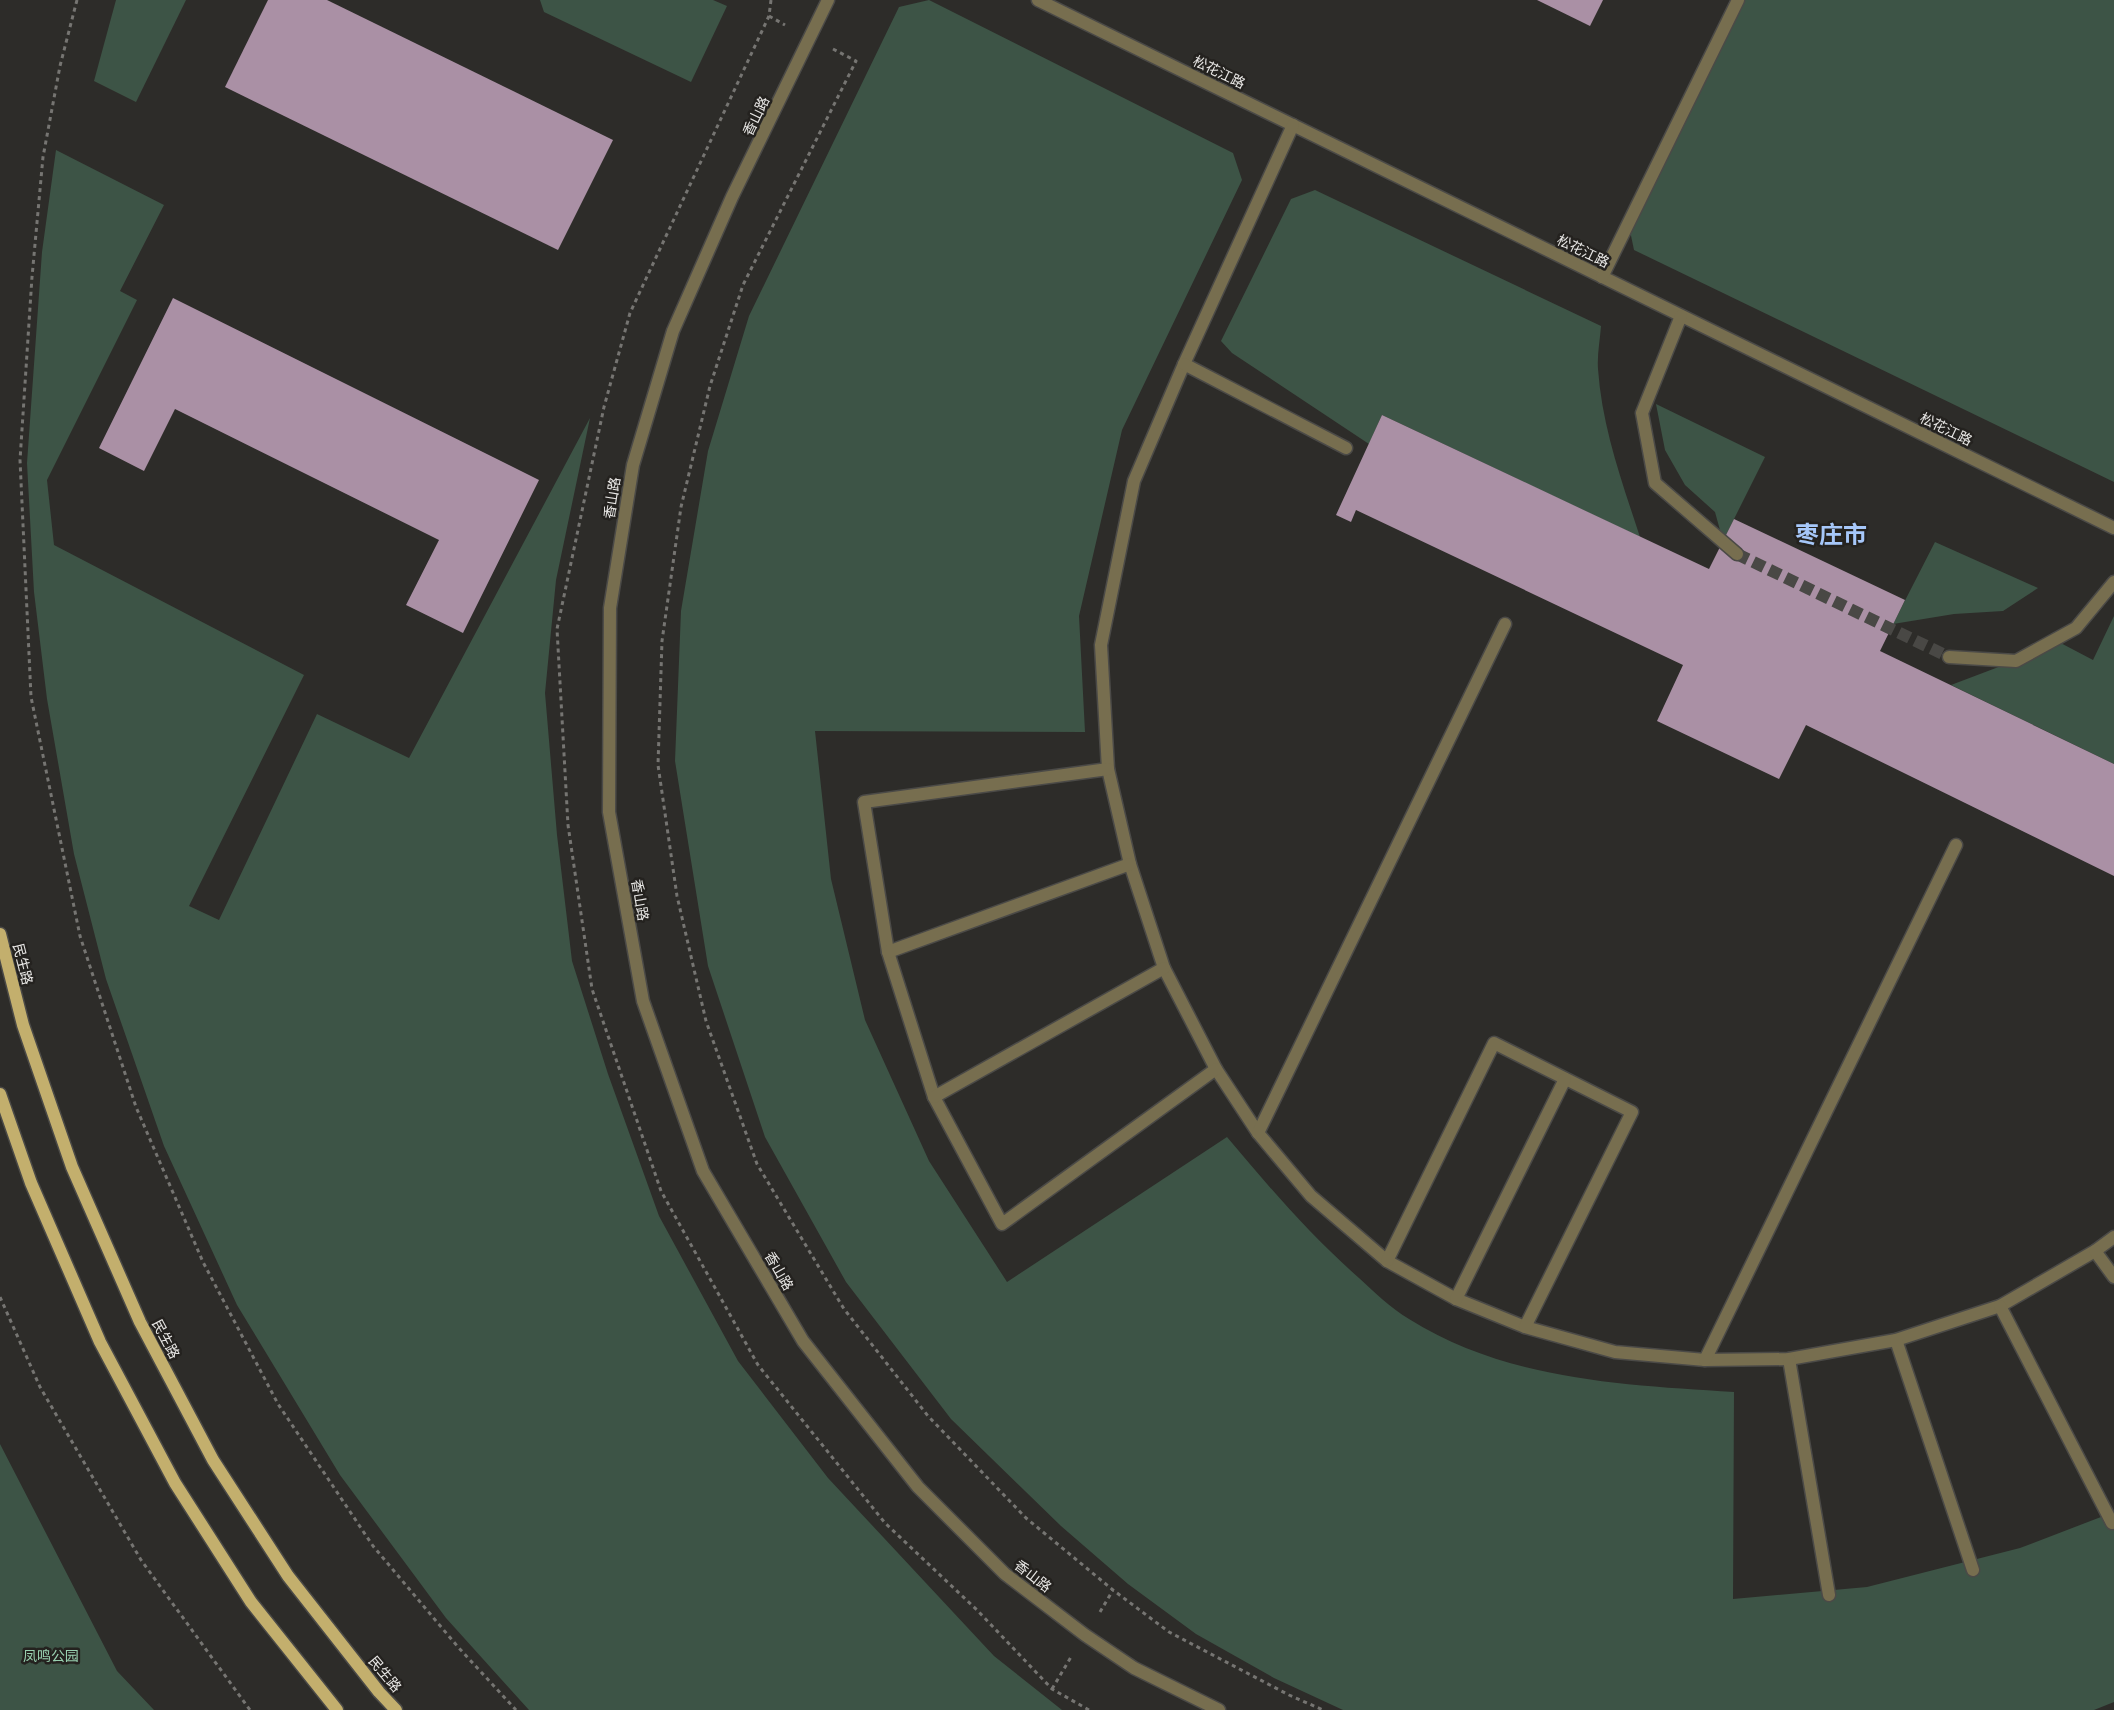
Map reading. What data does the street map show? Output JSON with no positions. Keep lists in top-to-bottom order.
{
  "streets": {
    "main road": ["民生路"],
    "street": ["松花江路", "香山路"]
  },
  "districts": ["枣庄市"],
  "parks": ["凤鸣公园"]
}
